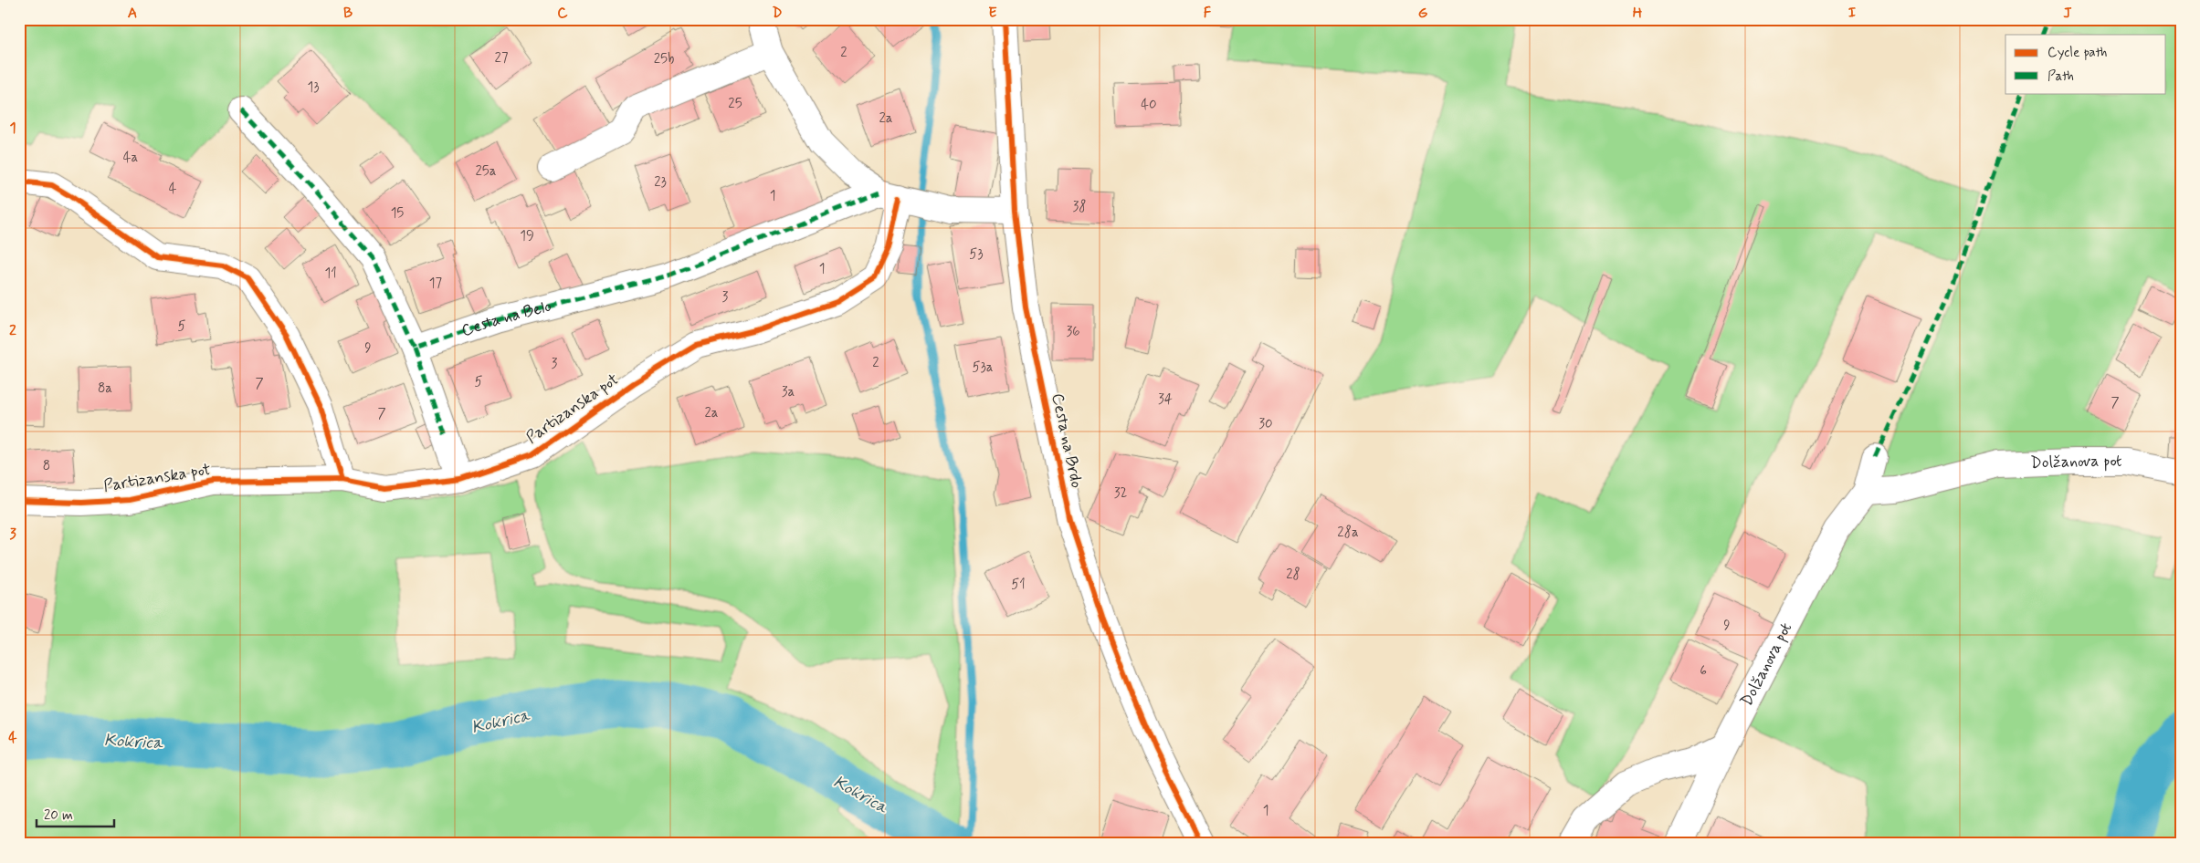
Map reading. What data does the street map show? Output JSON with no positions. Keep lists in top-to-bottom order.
{
  "streets": {
    "street": [
      "Cesta na Belo",
      "Partizanska pot",
      "Cesta na Brdo",
      "Dolžanova pot"
    ]
  },
  "crossings": [
    ["Cesta na Belo", "Partizanska pot"]
  ],
  "water": ["Kokrica"],
  "house_numbers": [
    "2",
    "27",
    "25b",
    "13",
    "25",
    "40",
    "2a",
    "4a",
    "25a",
    "23",
    "4",
    "1",
    "38",
    "15",
    "19",
    "53",
    "1",
    "11",
    "17",
    "3",
    "5",
    "36",
    "9",
    "2",
    "3",
    "53a",
    "5",
    "7",
    "8a",
    "3a",
    "34",
    "7",
    "2a",
    "7",
    "30",
    "8",
    "32",
    "28a",
    "28",
    "51",
    "9",
    "6",
    "1"
  ],
  "legend": ["Cycle path", "Path"],
  "scale_bar": "20 m",
  "grid": {
    "columns": [
      "A",
      "B",
      "C",
      "D",
      "E",
      "F",
      "G",
      "H",
      "I",
      "J"
    ],
    "rows": [
      "1",
      "2",
      "3",
      "4"
    ]
  }
}
